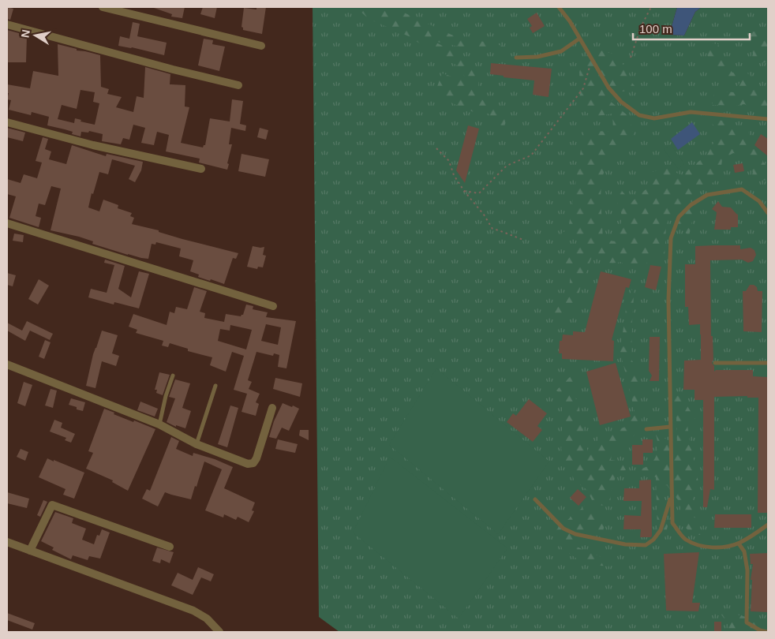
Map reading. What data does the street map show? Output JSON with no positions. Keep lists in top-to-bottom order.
{
  "scale_bar": "100 m",
  "north": "left"
}
